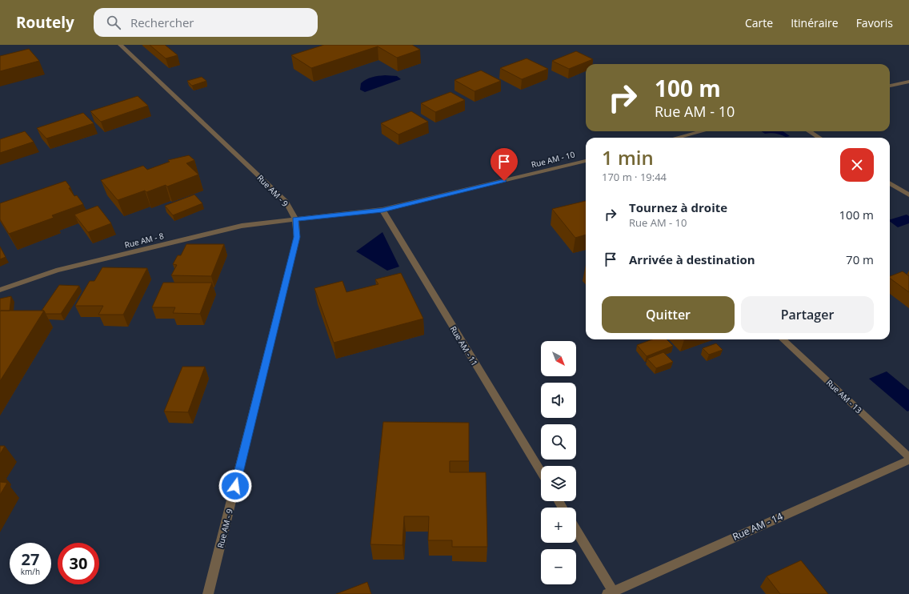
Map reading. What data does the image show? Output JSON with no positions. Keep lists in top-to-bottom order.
{
  "streets": {
    "street": [
      "Rue AM - 10",
      "Rue AM - 9",
      "Rue AM - 8",
      "Rue AM - 11",
      "Rue AM - 13",
      "Rue AM - 14"
    ]
  },
  "crossings": [
    ["Rue AM - 10", "Rue AM - 9"],
    ["Rue AM - 10", "Rue AM - 8"],
    ["Rue AM - 10", "Rue AM - 11"],
    ["Rue AM - 9", "Rue AM - 8"]
  ],
  "north": "bottom right",
  "page": {
    "header": "Routely",
    "search": "Rechercher",
    "nav": ["Carte", "Itinéraire", "Favoris"],
    "turn": ["100 m", "Rue AM - 10"],
    "heading": ["1 min", "170 m · 19:44"],
    "list": [
      {
        "name": "Tournez à droite",
        "note": "Rue AM - 10",
        "value": "100 m"
      },
      {
        "name": "Arrivée à destination",
        "value": "70 m"
      }
    ],
    "buttons": ["Quitter", "Partager"],
    "map_buttons": ["+", "−"],
    "speed": "27 km/h",
    "limit": "30"
  }
}
